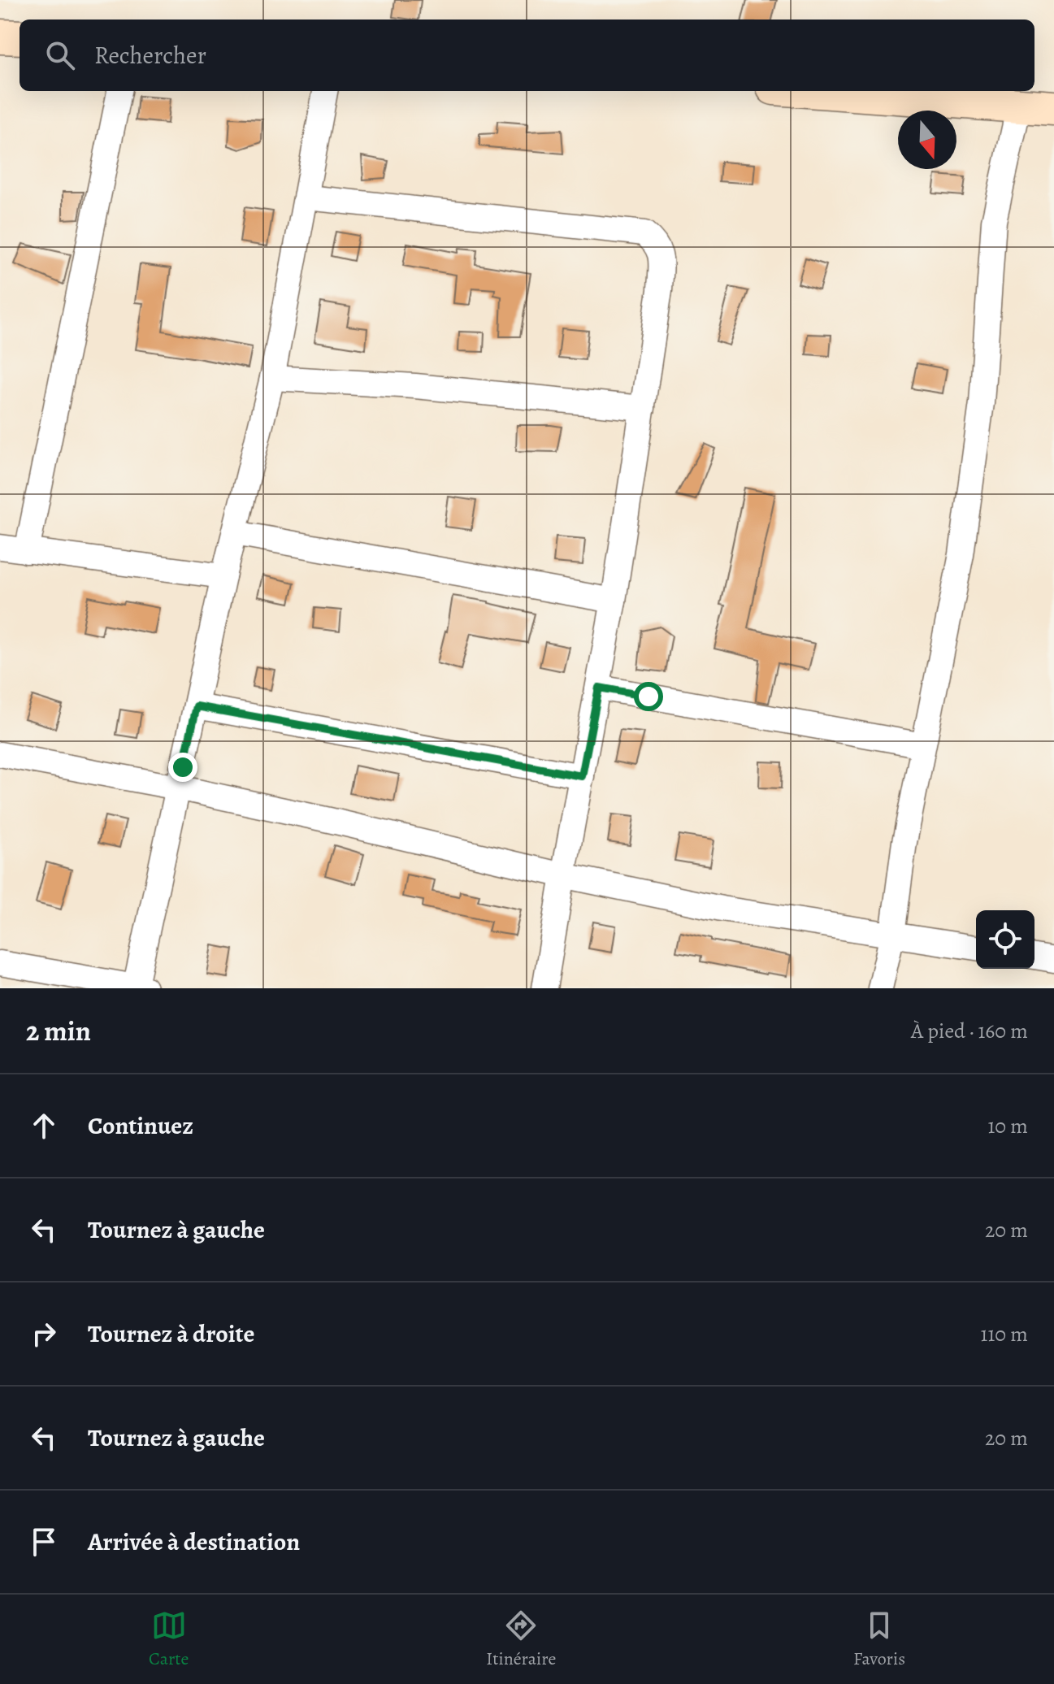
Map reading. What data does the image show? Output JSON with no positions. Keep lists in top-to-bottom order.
{
  "north": "bottom",
  "page": {
    "search": "Rechercher",
    "heading": ["2 min", "À pied · 160 m"],
    "list": [
      ["Continuez", "10 m"],
      ["Tournez à gauche", "20 m"],
      ["Tournez à droite", "110 m"],
      ["Tournez à gauche", "20 m"],
      "Arrivée à destination"
    ],
    "nav": ["Carte", "Itinéraire", "Favoris"]
  }
}
